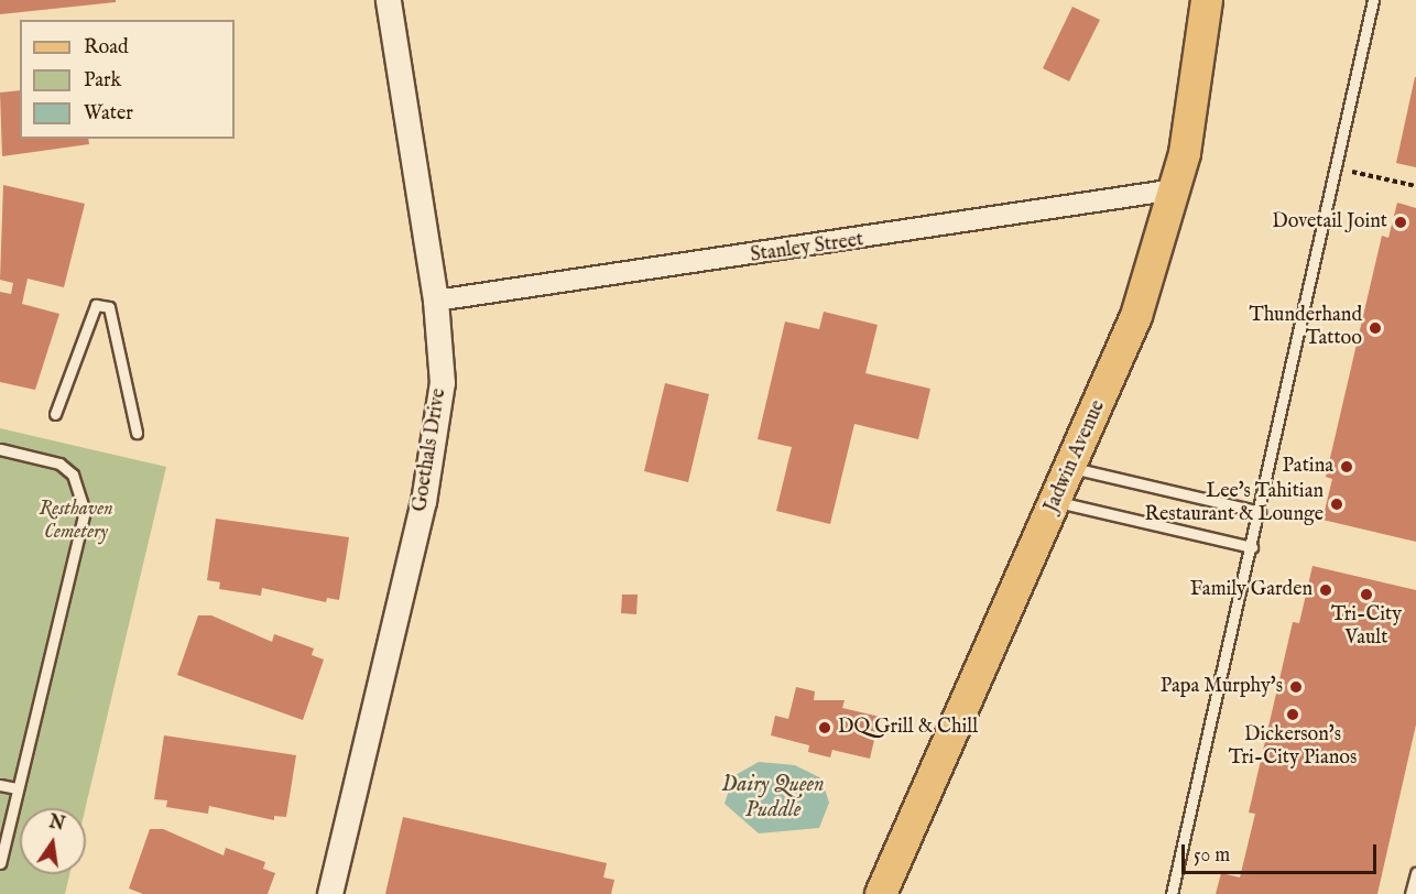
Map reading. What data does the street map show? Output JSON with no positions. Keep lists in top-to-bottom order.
{
  "streets": {
    "main road": ["Jadwin Avenue"],
    "street": ["Stanley Street", "Goethals Drive"]
  },
  "crossings": [
    ["Stanley Street", "Goethals Drive"],
    ["Stanley Street", "Jadwin Avenue"]
  ],
  "water": ["Dairy Queen Puddle"],
  "parks": ["Resthaven Cemetery"],
  "places": [
    "Dovetail Joint",
    "Thunderhand Tattoo",
    "Patina",
    "Lee's Tahitian Restaurant & Lounge",
    "Family Garden",
    "Tri-City Vault",
    "Papa Murphy's",
    "Dickerson's Tri-City Pianos",
    "DQ Grill & Chill"
  ],
  "legend": ["Road", "Park", "Water"],
  "scale_bar": "50 m",
  "north": "top"
}
